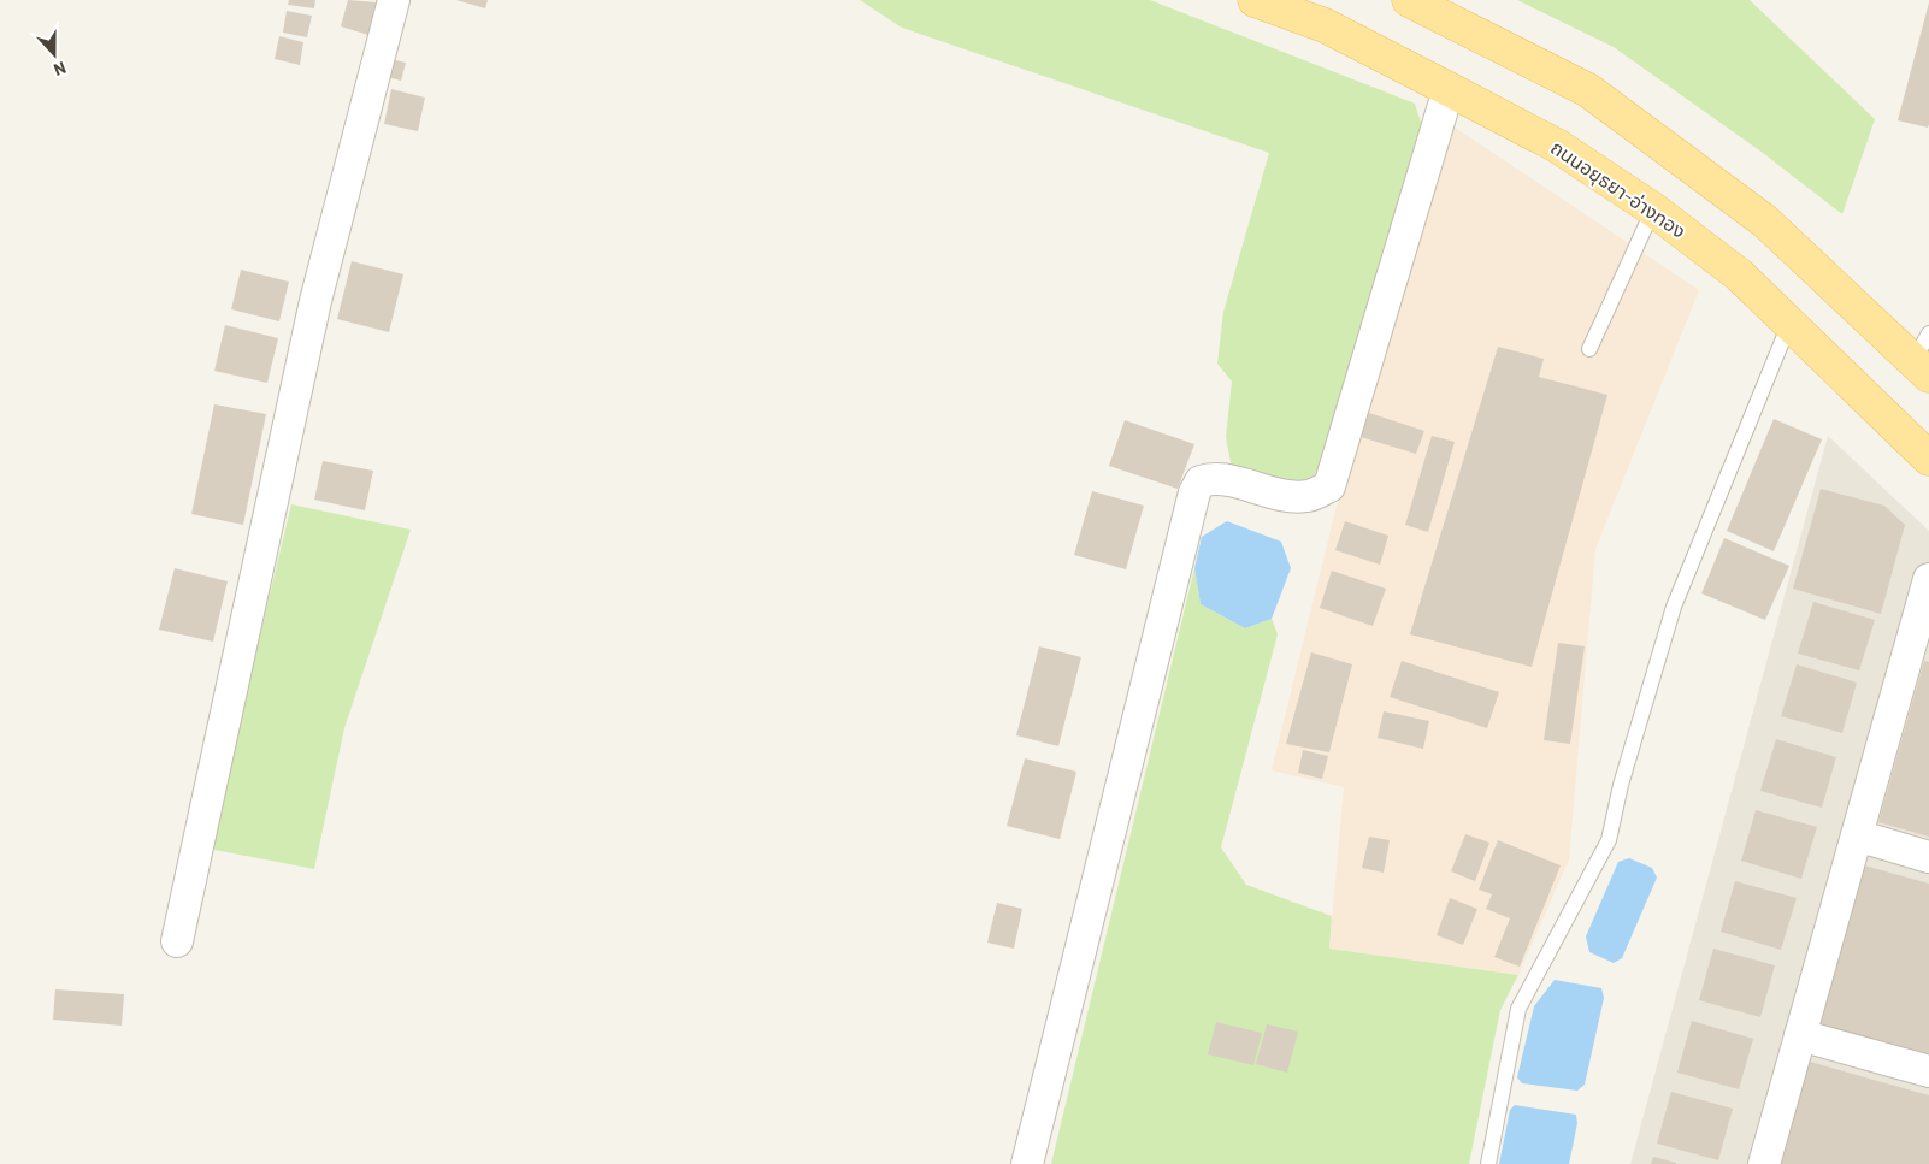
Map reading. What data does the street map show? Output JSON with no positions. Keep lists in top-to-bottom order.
{
  "streets": {
    "main road": ["ถนนอยุธยา-อ่างทอง"]
  },
  "north": "bottom"
}
